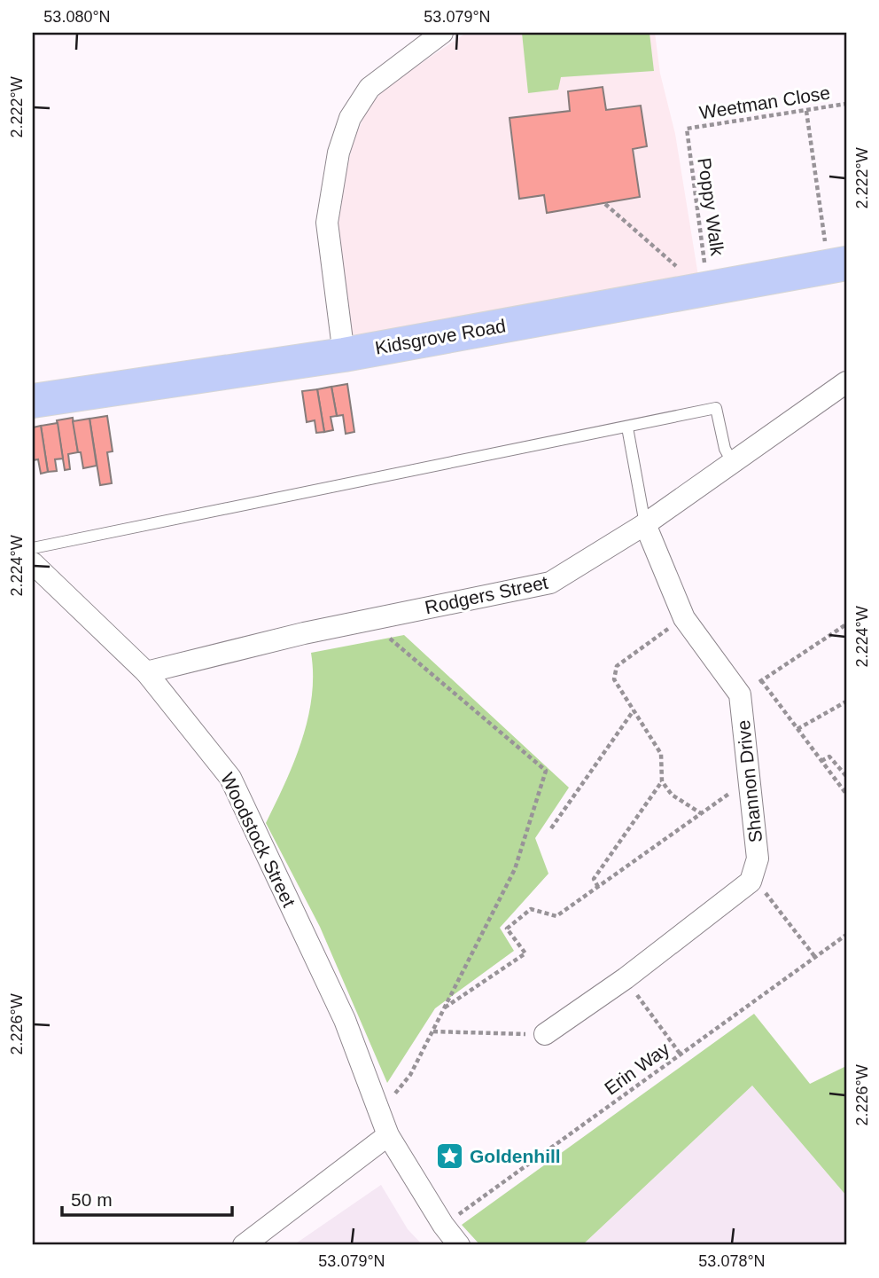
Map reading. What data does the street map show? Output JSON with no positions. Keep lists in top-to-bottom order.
{
  "streets": {
    "main road": ["Kidsgrove Road"],
    "street": ["Rodgers Street", "Shannon Drive", "Woodstock Street"],
    "path": ["Weetman Close", "Poppy Walk", "Erin Way"]
  },
  "crossings": [
    ["Weetman Close", "Poppy Walk"],
    ["Poppy Walk", "Kidsgrove Road"],
    ["Rodgers Street", "Shannon Drive"],
    ["Rodgers Street", "Woodstock Street"],
    ["Woodstock Street", "Erin Way"]
  ],
  "places": {
    "place": ["Goldenhill"]
  },
  "scale_bar": "50 m",
  "coordinates": [
    "53.080°N",
    "53.079°N",
    "2.222°W",
    "2.224°W",
    "2.226°W",
    "53.078°N"
  ]
}
